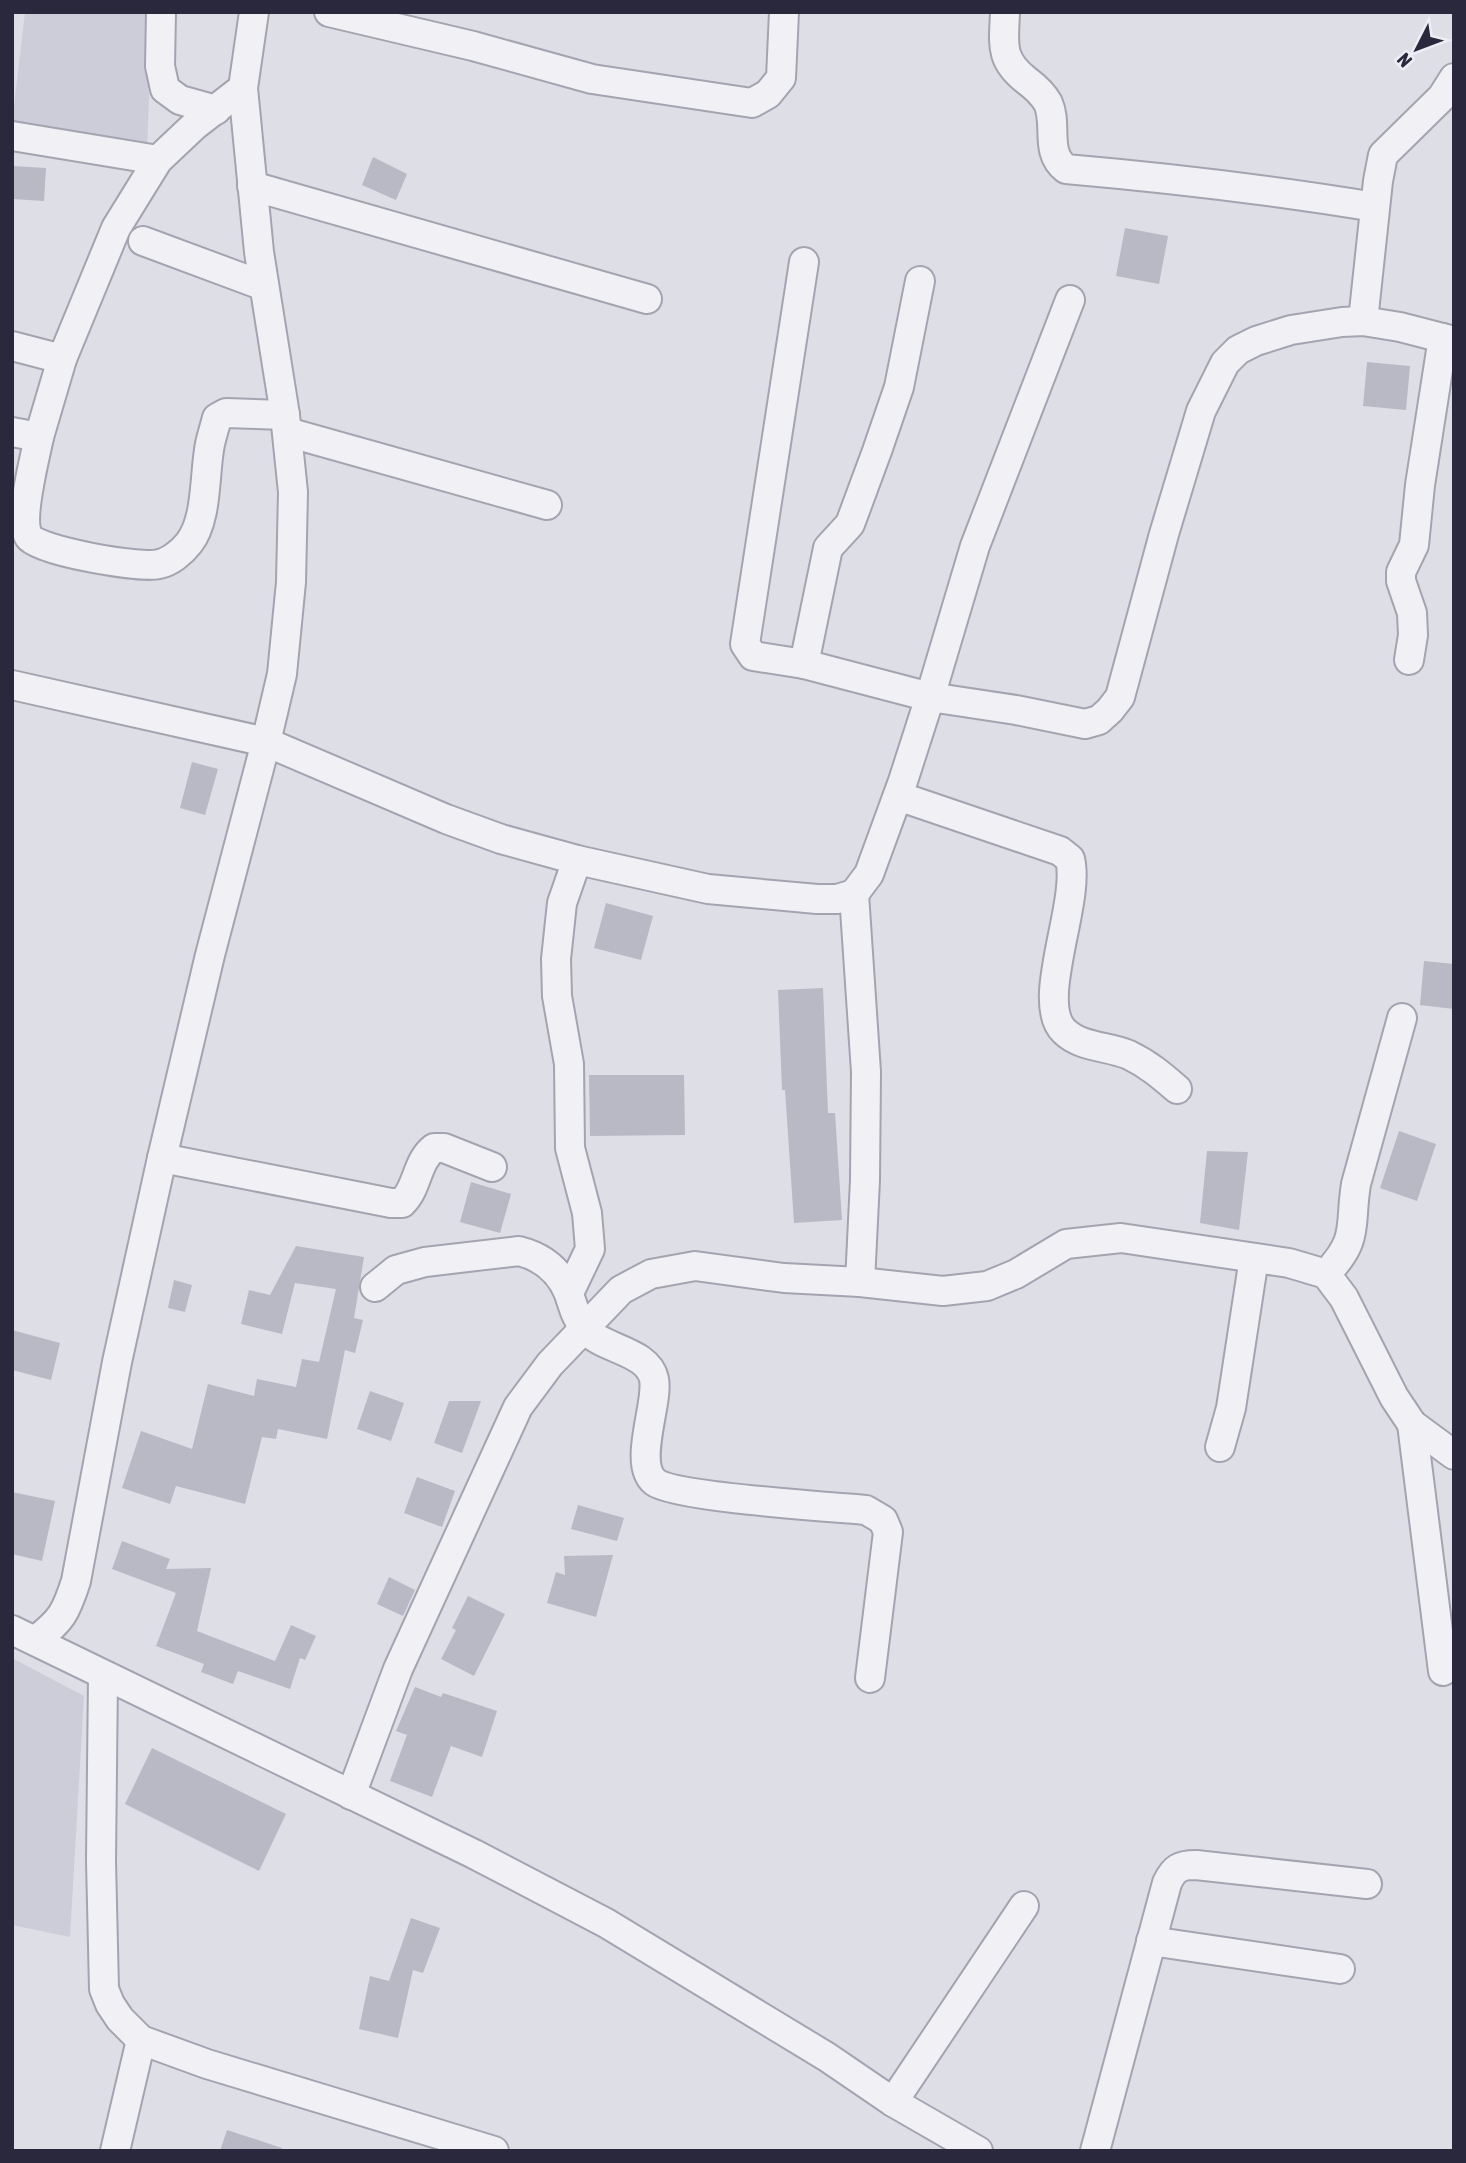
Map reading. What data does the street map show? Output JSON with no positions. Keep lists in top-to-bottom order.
{
  "north": "bottom left"
}
